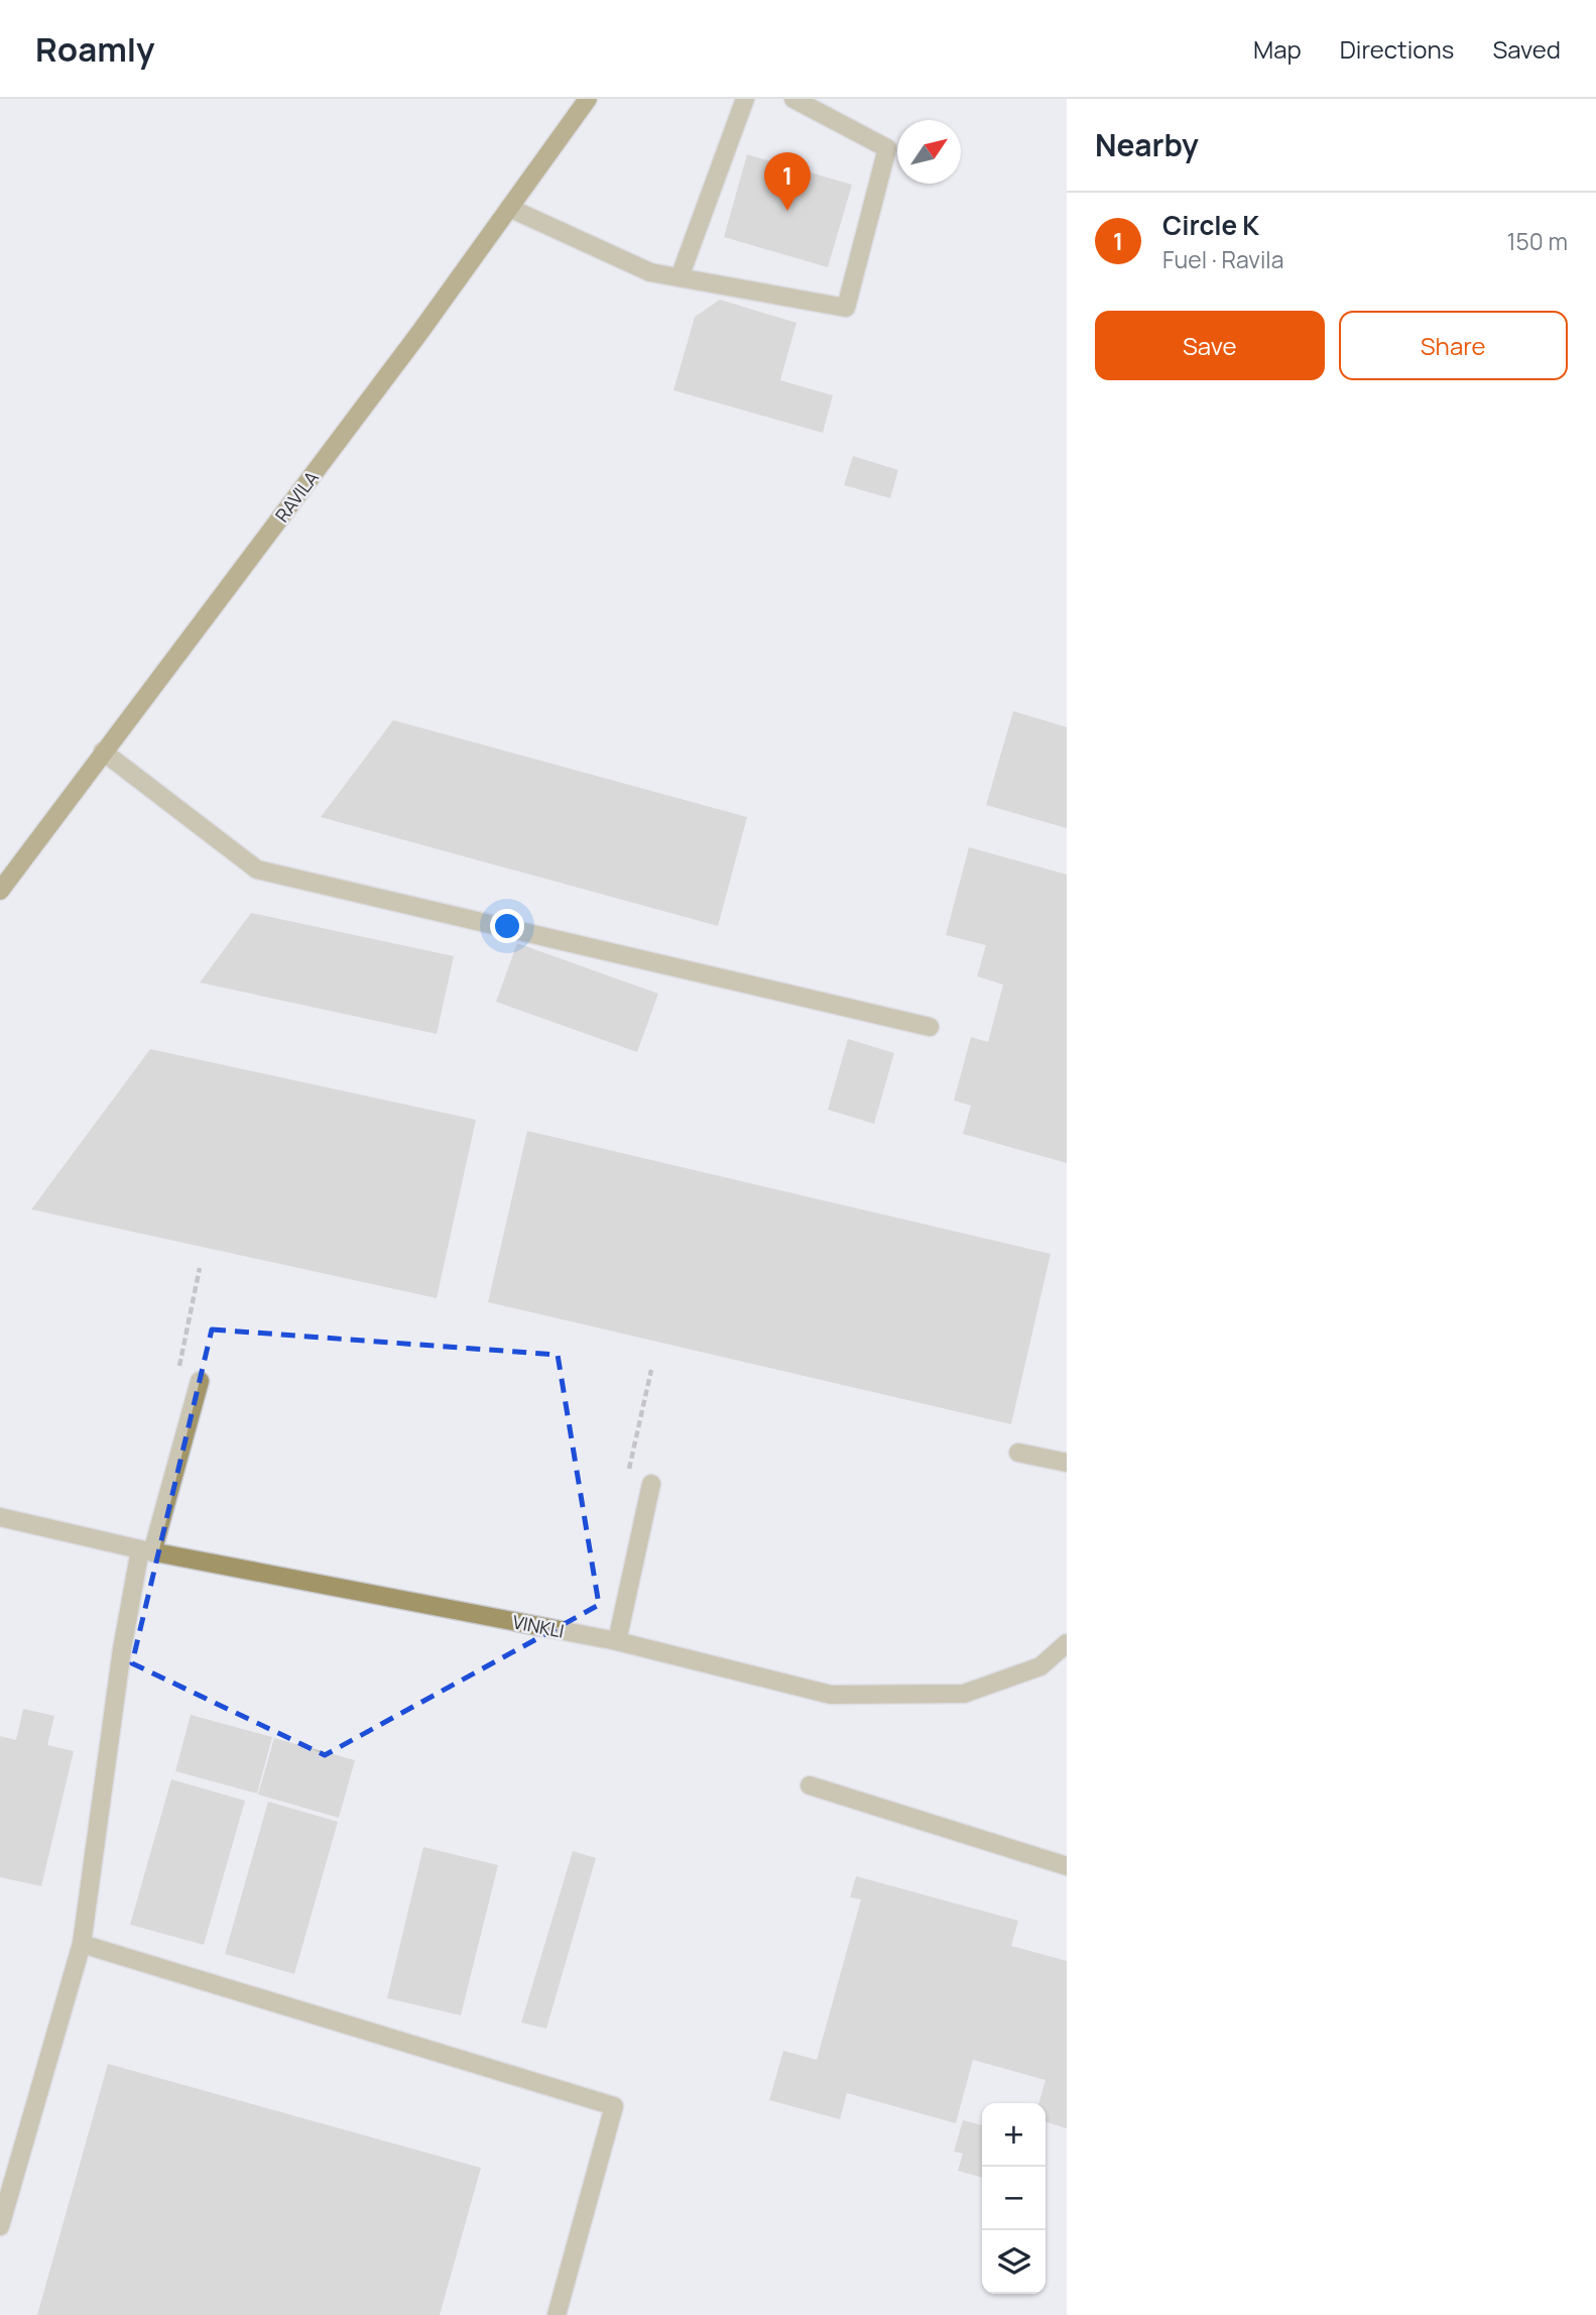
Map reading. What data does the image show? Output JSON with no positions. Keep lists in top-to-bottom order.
{
  "streets": {
    "street": ["RAVILA"],
    "lane": ["VINKLI"]
  },
  "north": "top right",
  "page": {
    "header": "Roamly",
    "nav": ["Map", "Directions", "Saved"],
    "heading": "Nearby",
    "pins": "1",
    "list": [
      {
        "mark": "1",
        "name": "Circle K",
        "note": "Fuel · Ravila",
        "value": "150 m"
      }
    ],
    "buttons": ["Save", "Share"],
    "map_buttons": ["+", "−"]
  }
}
